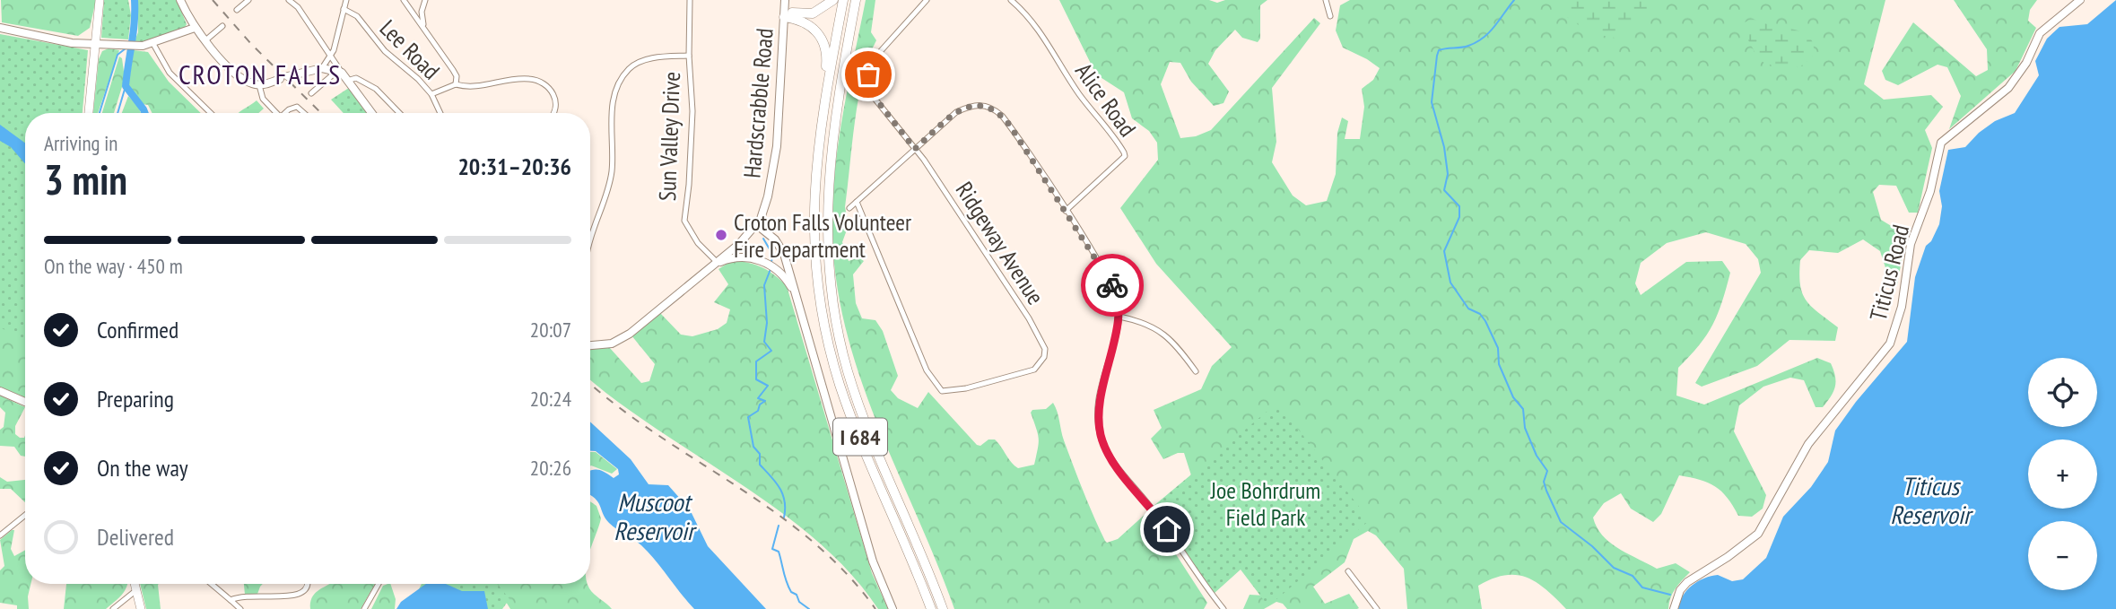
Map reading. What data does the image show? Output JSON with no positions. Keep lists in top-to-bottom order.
{
  "streets": {
    "highway": ["I 684"],
    "main road": ["Hardscrabble Road", "Titicus Road"],
    "street": [
      "Lee Road",
      "Alice Road",
      "Sun Valley Drive",
      "Ridgeway Avenue"
    ]
  },
  "districts": ["CROTON FALLS"],
  "water": ["Titicus Reservoir", "Muscoot Reservoir"],
  "parks": ["Joe Bohrdrum Field Park"],
  "places": ["Croton Falls Volunteer Fire Department"],
  "page": {
    "heading": ["3 min", "Arriving in", "20:31–20:36"],
    "bar": "On the way · 450 m",
    "list": [
      ["Confirmed", "20:07"],
      ["Preparing", "20:24"],
      ["On the way", "20:26"],
      "Delivered"
    ],
    "map_buttons": ["+", "−"]
  }
}
